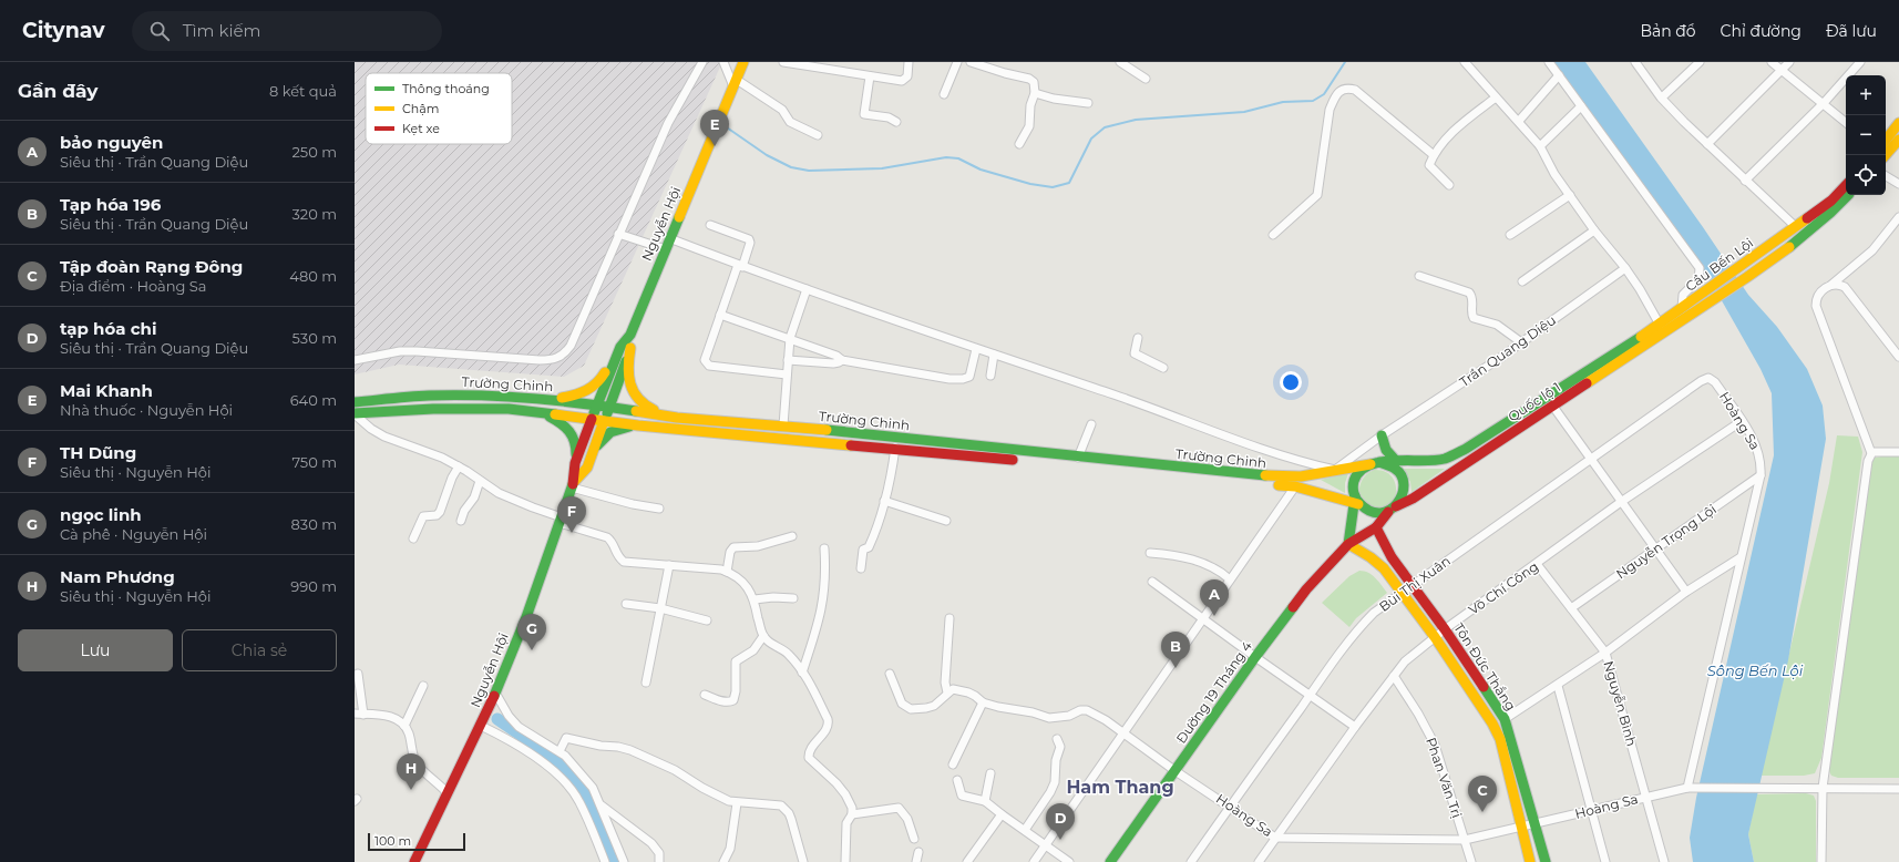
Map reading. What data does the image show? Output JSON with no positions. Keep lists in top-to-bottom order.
{
  "streets": {
    "main road": [
      "Nguyễn Hội",
      "Cầu Bến Lội",
      "Trường Chinh",
      "Quốc lộ 1",
      "Tôn Đức Thắng",
      "Đường 19 Tháng 4"
    ],
    "street": [
      "Trần Quang Diệu",
      "Hoàng Sa",
      "Nguyễn Trọng Lội",
      "Bùi Thị Xuân",
      "Võ Chí Công",
      "Nguyễn Bình",
      "Phan Văn Trị"
    ]
  },
  "crossings": [
    ["Nguyễn Hội", "Trường Chinh"],
    ["Cầu Bến Lội", "Quốc lộ 1"],
    ["Trần Quang Diệu", "Trường Chinh"],
    ["Trường Chinh", "Quốc lộ 1"],
    ["Trường Chinh", "Đường 19 Tháng 4"],
    ["Quốc lộ 1", "Đường 19 Tháng 4"],
    ["Hoàng Sa", "Nguyễn Trọng Lội"],
    ["Hoàng Sa", "Bùi Thị Xuân"],
    ["Hoàng Sa", "Võ Chí Công"],
    ["Hoàng Sa", "Tôn Đức Thắng"],
    ["Hoàng Sa", "Đường 19 Tháng 4"],
    ["Hoàng Sa", "Nguyễn Bình"],
    ["Hoàng Sa", "Phan Văn Trị"],
    ["Nguyễn Trọng Lội", "Nguyễn Bình"],
    ["Bùi Thị Xuân", "Tôn Đức Thắng"],
    ["Võ Chí Công", "Tôn Đức Thắng"],
    ["Võ Chí Công", "Nguyễn Bình"],
    ["Võ Chí Công", "Phan Văn Trị"],
    ["Tôn Đức Thắng", "Đường 19 Tháng 4"]
  ],
  "districts": ["Ham Thang"],
  "water": ["Sông Bến Lội"],
  "legend": ["Thông thoáng", "Chậm", "Kẹt xe"],
  "scale_bar": "100 m",
  "page": {
    "header": "Citynav",
    "search": "Tìm kiếm",
    "nav": ["Bản đồ", "Chỉ đường", "Đã lưu"],
    "heading": ["Gần đây", "8 kết quả"],
    "map_buttons": ["+", "−"],
    "pins": [
      "E",
      "F",
      "A",
      "G",
      "B",
      "H",
      "C",
      "D"
    ],
    "list": [
      {
        "mark": "A",
        "name": "bảo nguyên",
        "note": "Siêu thị · Trần Quang Diệu",
        "value": "250 m"
      },
      {
        "mark": "B",
        "name": "Tạp hóa 196",
        "note": "Siêu thị · Trần Quang Diệu",
        "value": "320 m"
      },
      {
        "mark": "C",
        "name": "Tập đoàn Rạng Đông",
        "note": "Địa điểm · Hoàng Sa",
        "value": "480 m"
      },
      {
        "mark": "D",
        "name": "tạp hóa chi",
        "note": "Siêu thị · Trần Quang Diệu",
        "value": "530 m"
      },
      {
        "mark": "E",
        "name": "Mai Khanh",
        "note": "Nhà thuốc · Nguyễn Hội",
        "value": "640 m"
      },
      {
        "mark": "F",
        "name": "TH Dũng",
        "note": "Siêu thị · Nguyễn Hội",
        "value": "750 m"
      },
      {
        "mark": "G",
        "name": "ngọc linh",
        "note": "Cà phê · Nguyễn Hội",
        "value": "830 m"
      },
      {
        "mark": "H",
        "name": "Nam Phương",
        "note": "Siêu thị · Nguyễn Hội",
        "value": "990 m"
      }
    ],
    "buttons": ["Lưu", "Chia sẻ"],
    "scale": "100 m"
  }
}
